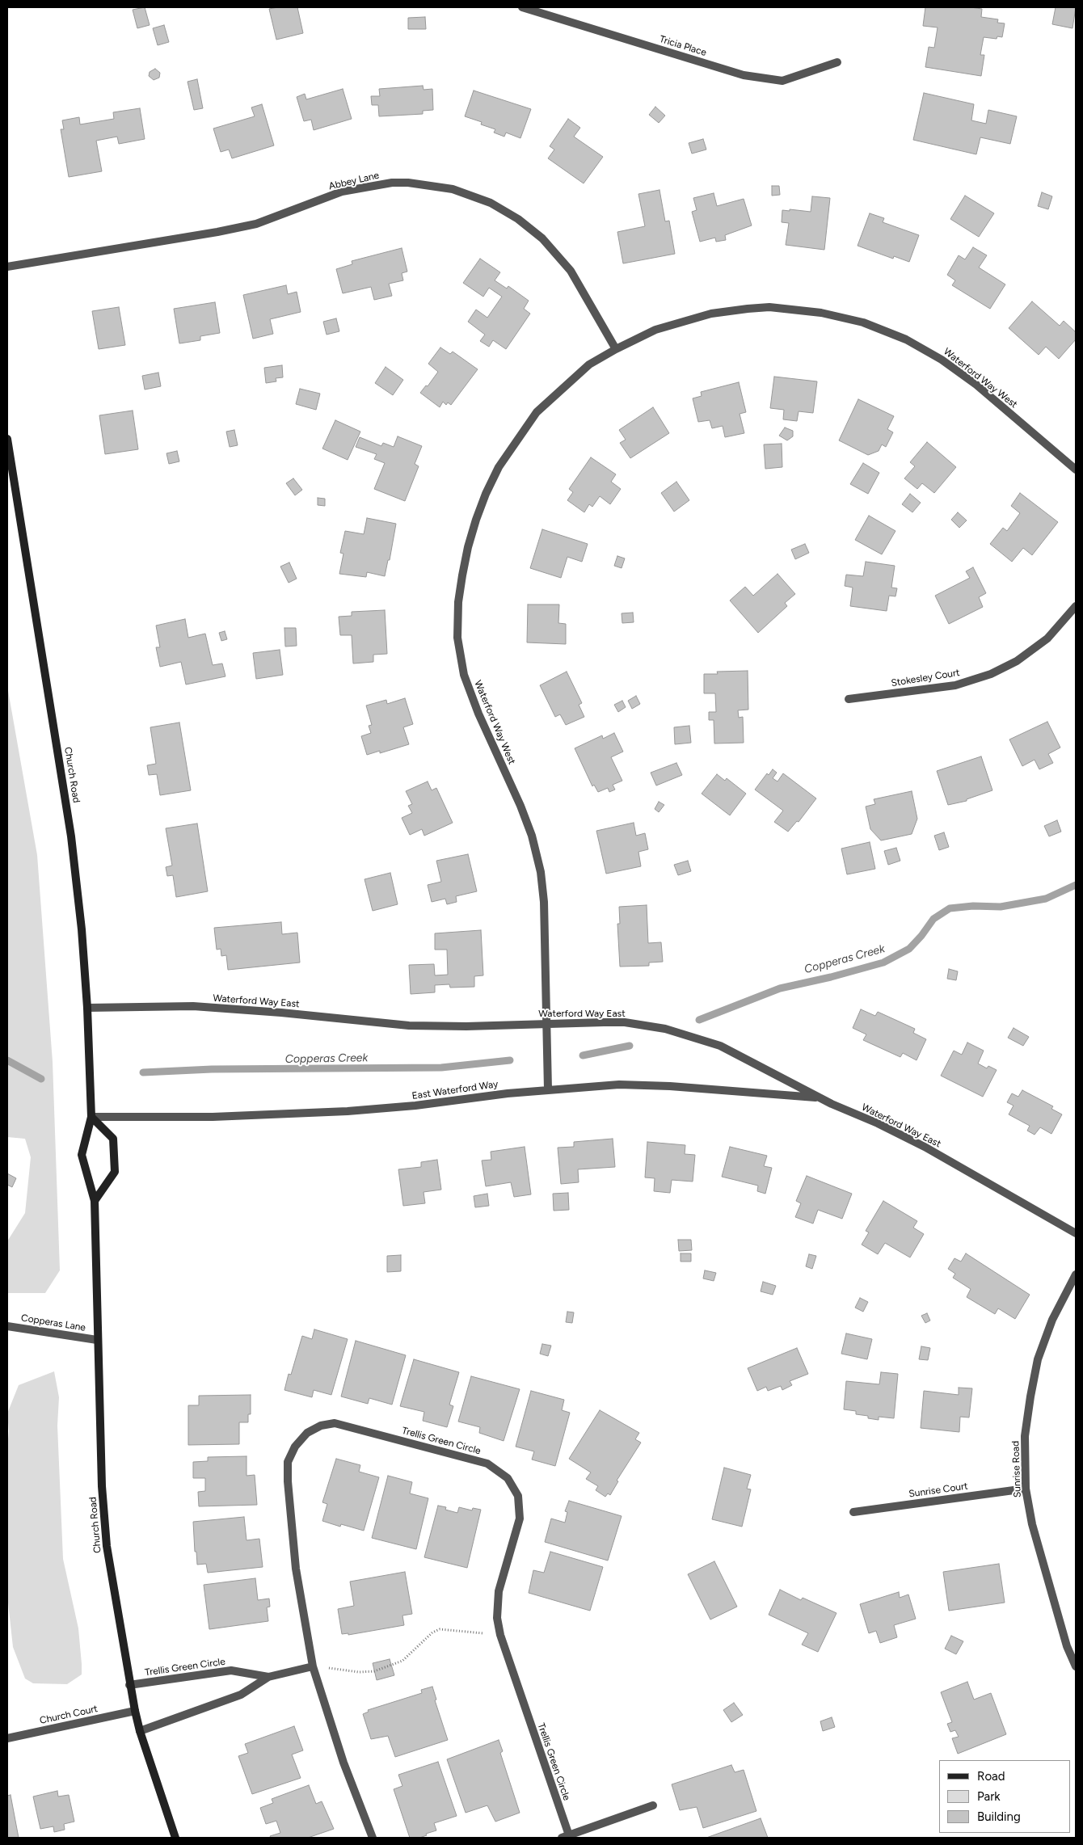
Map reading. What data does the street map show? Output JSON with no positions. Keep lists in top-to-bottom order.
{
  "streets": {
    "main road": ["Church Road"],
    "street": [
      "Tricia Place",
      "Abbey Lane",
      "Waterford Way West",
      "Stokesley Court",
      "Waterford Way East",
      "East Waterford Way",
      "Copperas Lane",
      "Trellis Green Circle",
      "Sunrise Road",
      "Sunrise Court",
      "Church Court"
    ]
  },
  "crossings": [
    ["Abbey Lane", "Waterford Way West"],
    ["Waterford Way West", "Waterford Way East"],
    ["Waterford Way West", "East Waterford Way"],
    ["Church Road", "Waterford Way East"],
    ["Church Road", "East Waterford Way"],
    ["Church Road", "Copperas Lane"],
    ["Church Road", "Trellis Green Circle"],
    ["Church Road", "Church Court"],
    ["Waterford Way East", "East Waterford Way"],
    ["Sunrise Road", "Sunrise Court"]
  ],
  "water": ["Copperas Creek"],
  "legend": ["Road", "Park", "Building"]
}
